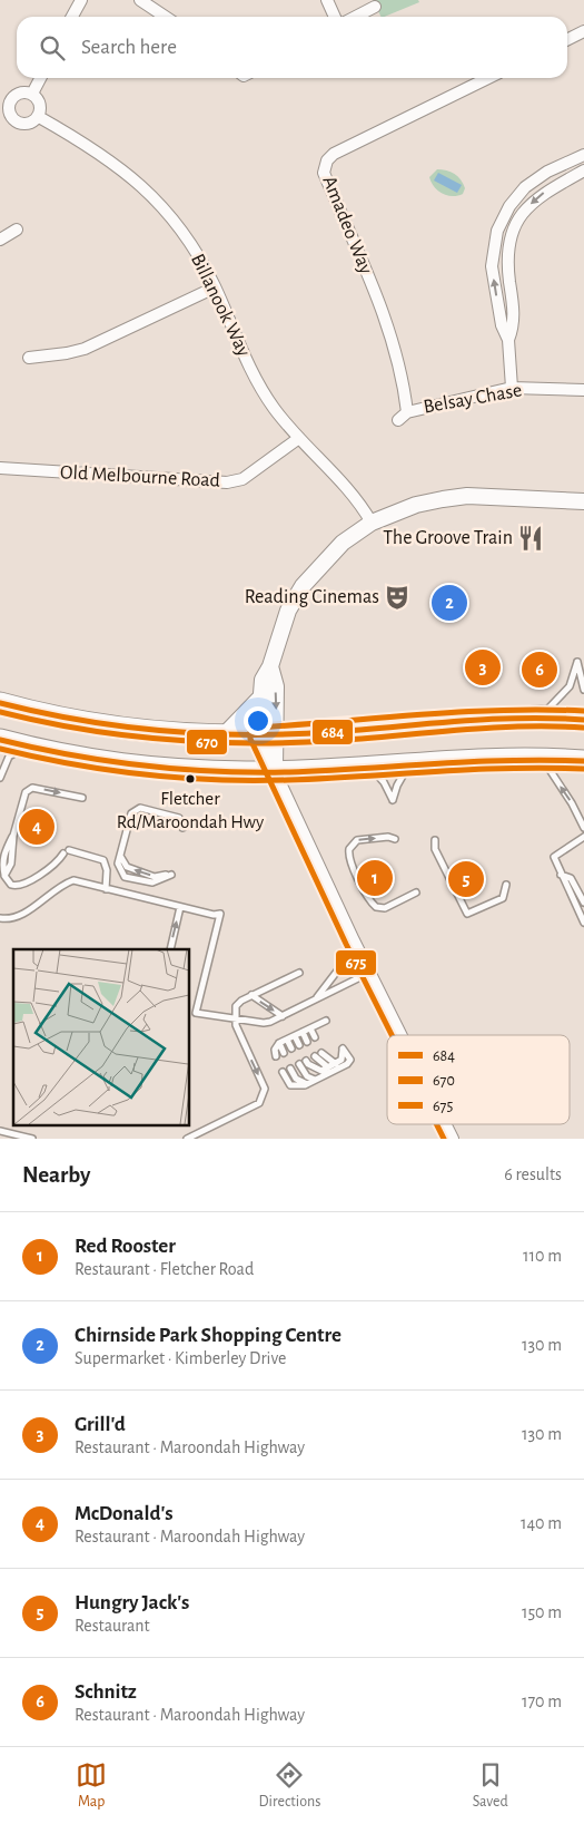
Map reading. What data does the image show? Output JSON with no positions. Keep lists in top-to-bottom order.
{
  "streets": {
    "street": [
      "Amadeo Way",
      "Billanook Way",
      "Belsay Chase",
      "Old Melbourne Road"
    ]
  },
  "crossings": [
    ["Amadeo Way", "Belsay Chase"],
    ["Billanook Way", "Old Melbourne Road"]
  ],
  "places": {
    "restaurant": ["The Groove Train"],
    "theatre": ["Reading Cinemas"],
    "other": ["Fletcher Rd/Maroondah Hwy"]
  },
  "lines": ["transit line 684", "transit line 675", "transit line 670"],
  "legend": ["684", "670", "675"],
  "page": {
    "search": "Search here",
    "pins": [
      "2",
      "3",
      "6",
      "4",
      "1",
      "5"
    ],
    "heading": ["Nearby", "6 results"],
    "list": [
      {
        "mark": "1",
        "name": "Red Rooster",
        "note": "Restaurant · Fletcher Road",
        "value": "110 m"
      },
      {
        "mark": "2",
        "name": "Chirnside Park Shopping Centre",
        "note": "Supermarket · Kimberley Drive",
        "value": "130 m"
      },
      {
        "mark": "3",
        "name": "Grill'd",
        "note": "Restaurant · Maroondah Highway",
        "value": "130 m"
      },
      {
        "mark": "4",
        "name": "McDonald's",
        "note": "Restaurant · Maroondah Highway",
        "value": "140 m"
      },
      {
        "mark": "5",
        "name": "Hungry Jack's",
        "note": "Restaurant",
        "value": "150 m"
      },
      {
        "mark": "6",
        "name": "Schnitz",
        "note": "Restaurant · Maroondah Highway",
        "value": "170 m"
      }
    ],
    "nav": ["Map", "Directions", "Saved"]
  }
}
